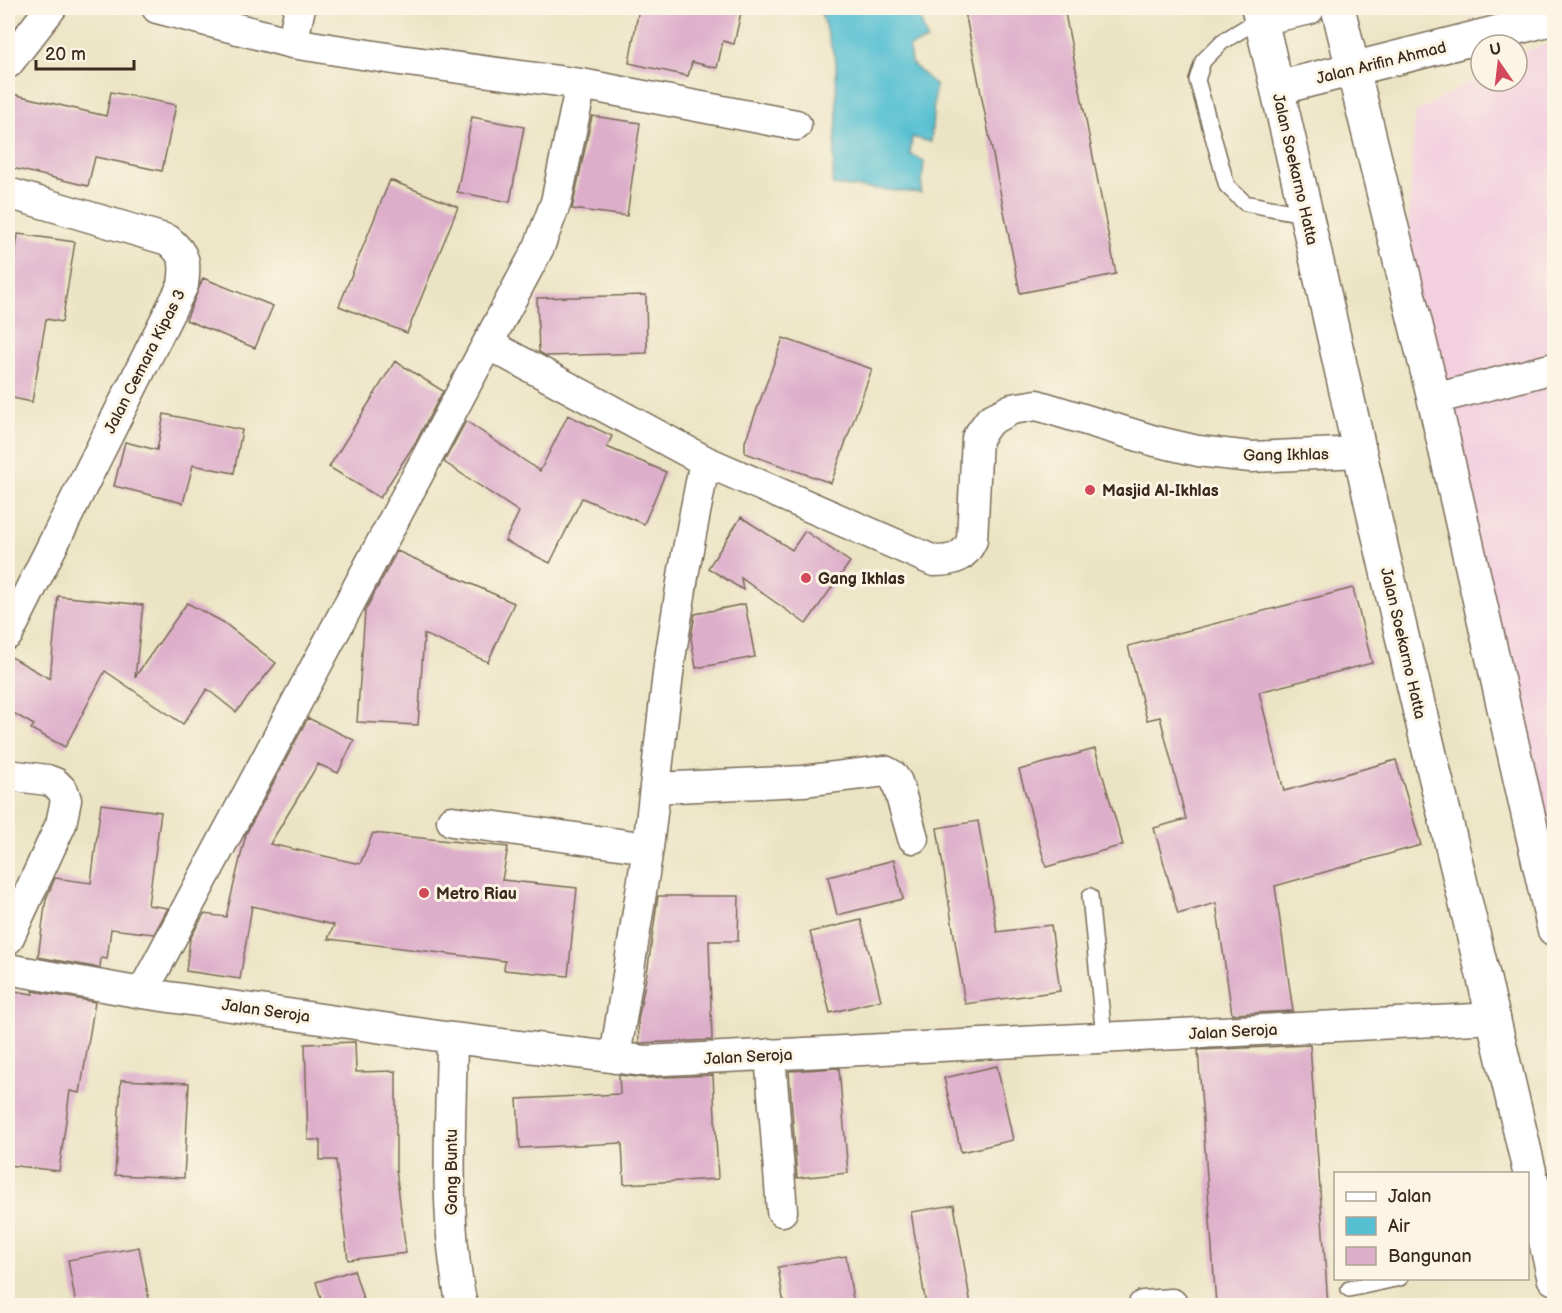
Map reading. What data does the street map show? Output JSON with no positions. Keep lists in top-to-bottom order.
{
  "streets": {
    "main road": ["Jalan Arifin Ahmad", "Jalan Soekarno Hatta"],
    "street": [
      "Jalan Cemara Kipas 3",
      "Gang Ikhlas",
      "Jalan Seroja",
      "Gang Buntu"
    ]
  },
  "crossings": [
    ["Jalan Arifin Ahmad", "Jalan Soekarno Hatta"],
    ["Jalan Soekarno Hatta", "Gang Ikhlas"],
    ["Jalan Soekarno Hatta", "Jalan Seroja"],
    ["Jalan Seroja", "Gang Buntu"]
  ],
  "places": ["Masjid Al-Ikhlas", "Gang Ikhlas", "Metro Riau"],
  "legend": ["Jalan", "Air", "Bangunan"],
  "scale_bar": "20 m",
  "north": "top"
}
